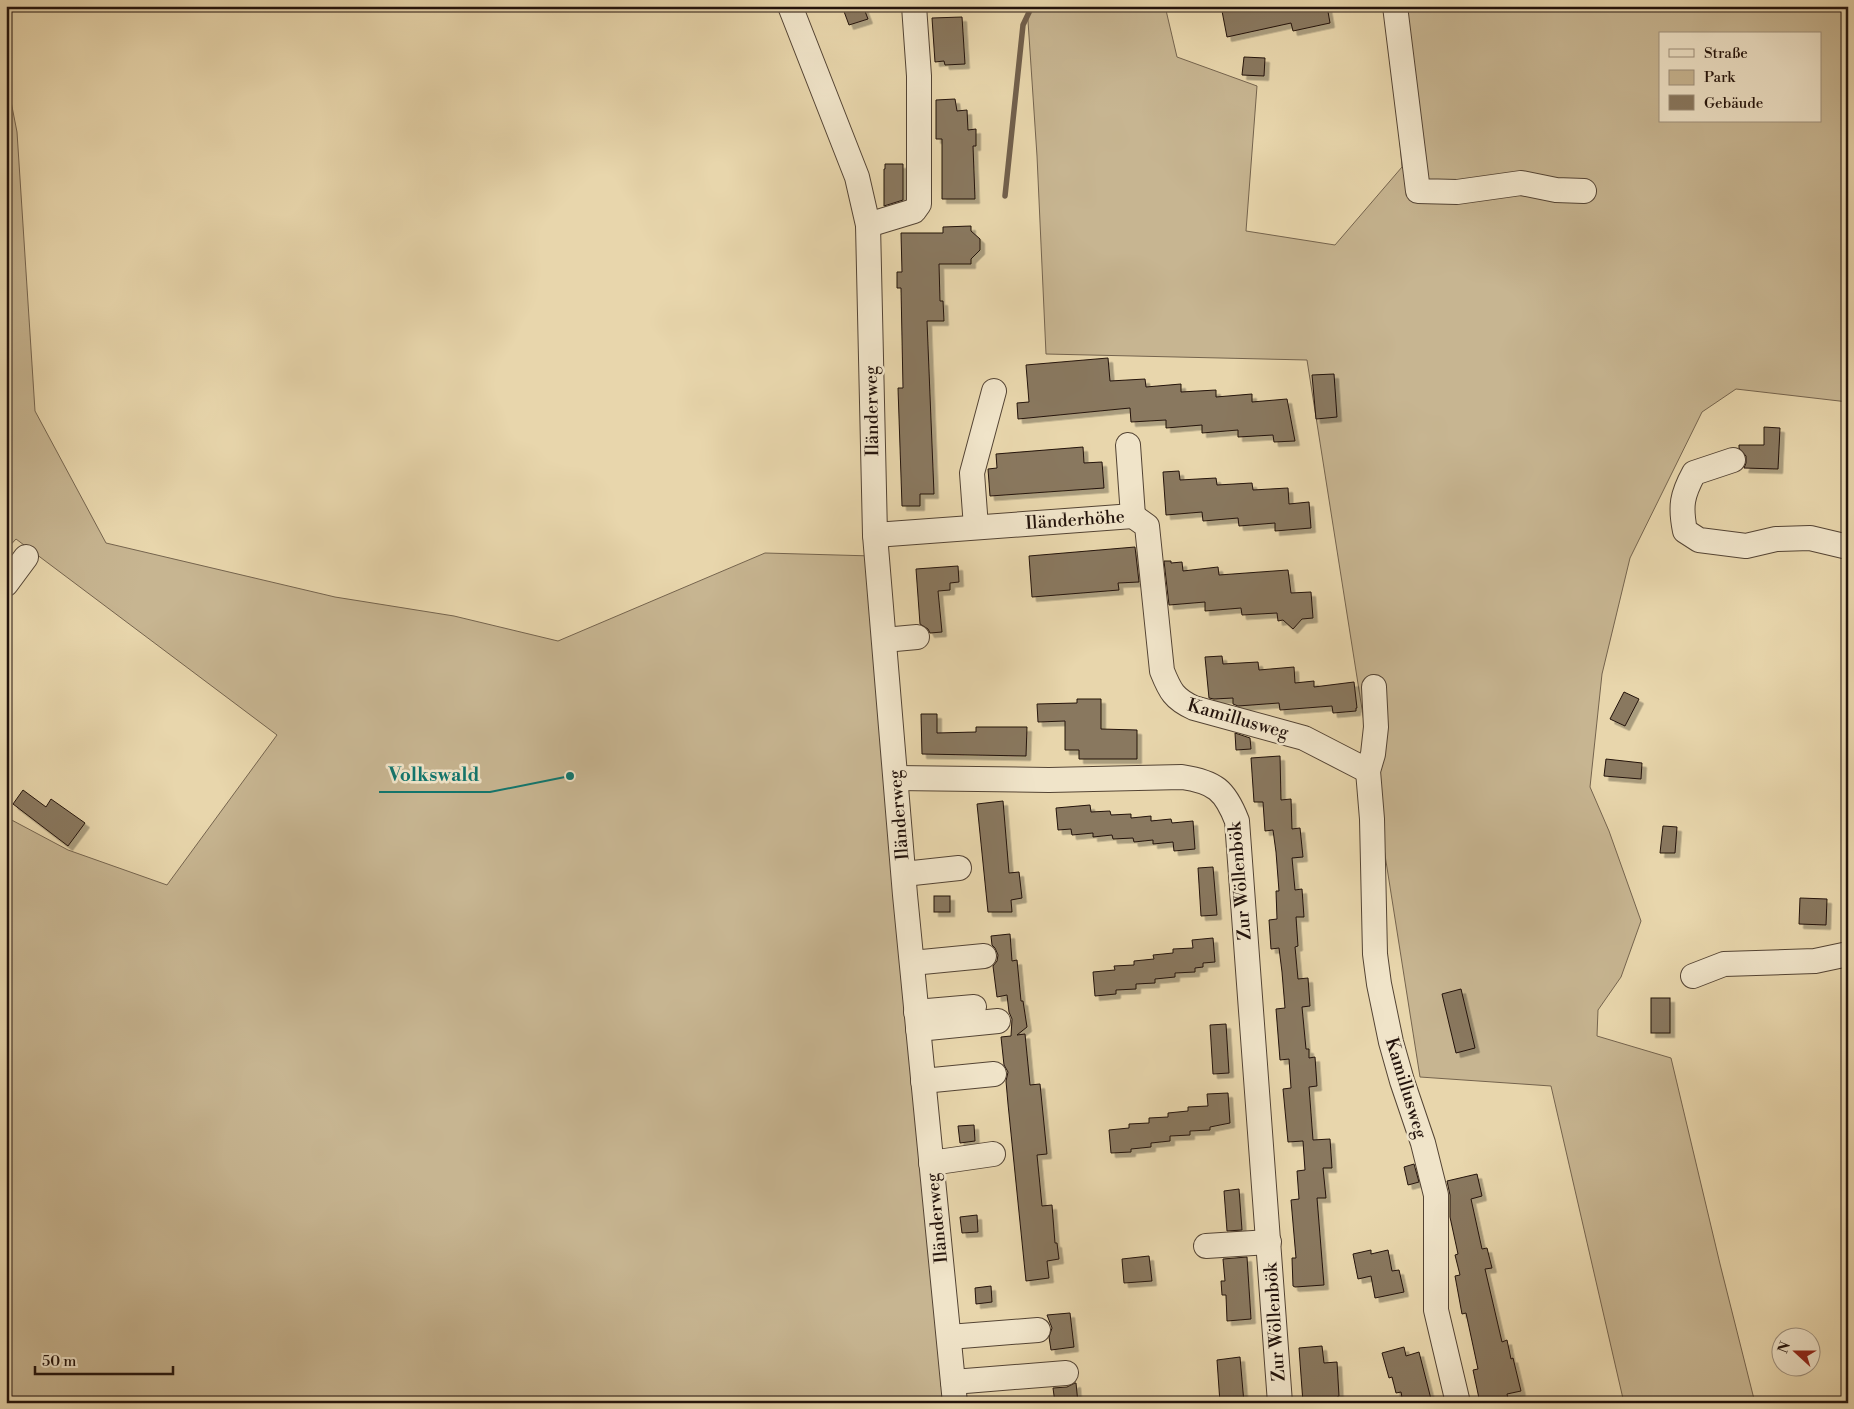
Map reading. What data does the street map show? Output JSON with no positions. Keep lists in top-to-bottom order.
{
  "streets": {
    "street": [
      "Iländerweg",
      "Iländerhöhe",
      "Kamillusweg",
      "Zur Wöllenbök"
    ]
  },
  "crossings": [
    ["Iländerweg", "Iländerhöhe"],
    ["Iländerweg", "Zur Wöllenbök"],
    ["Iländerhöhe", "Kamillusweg"]
  ],
  "places": ["Volkswald"],
  "legend": ["Straße", "Park", "Gebäude"],
  "scale_bar": "50 m",
  "north": "left"
}
